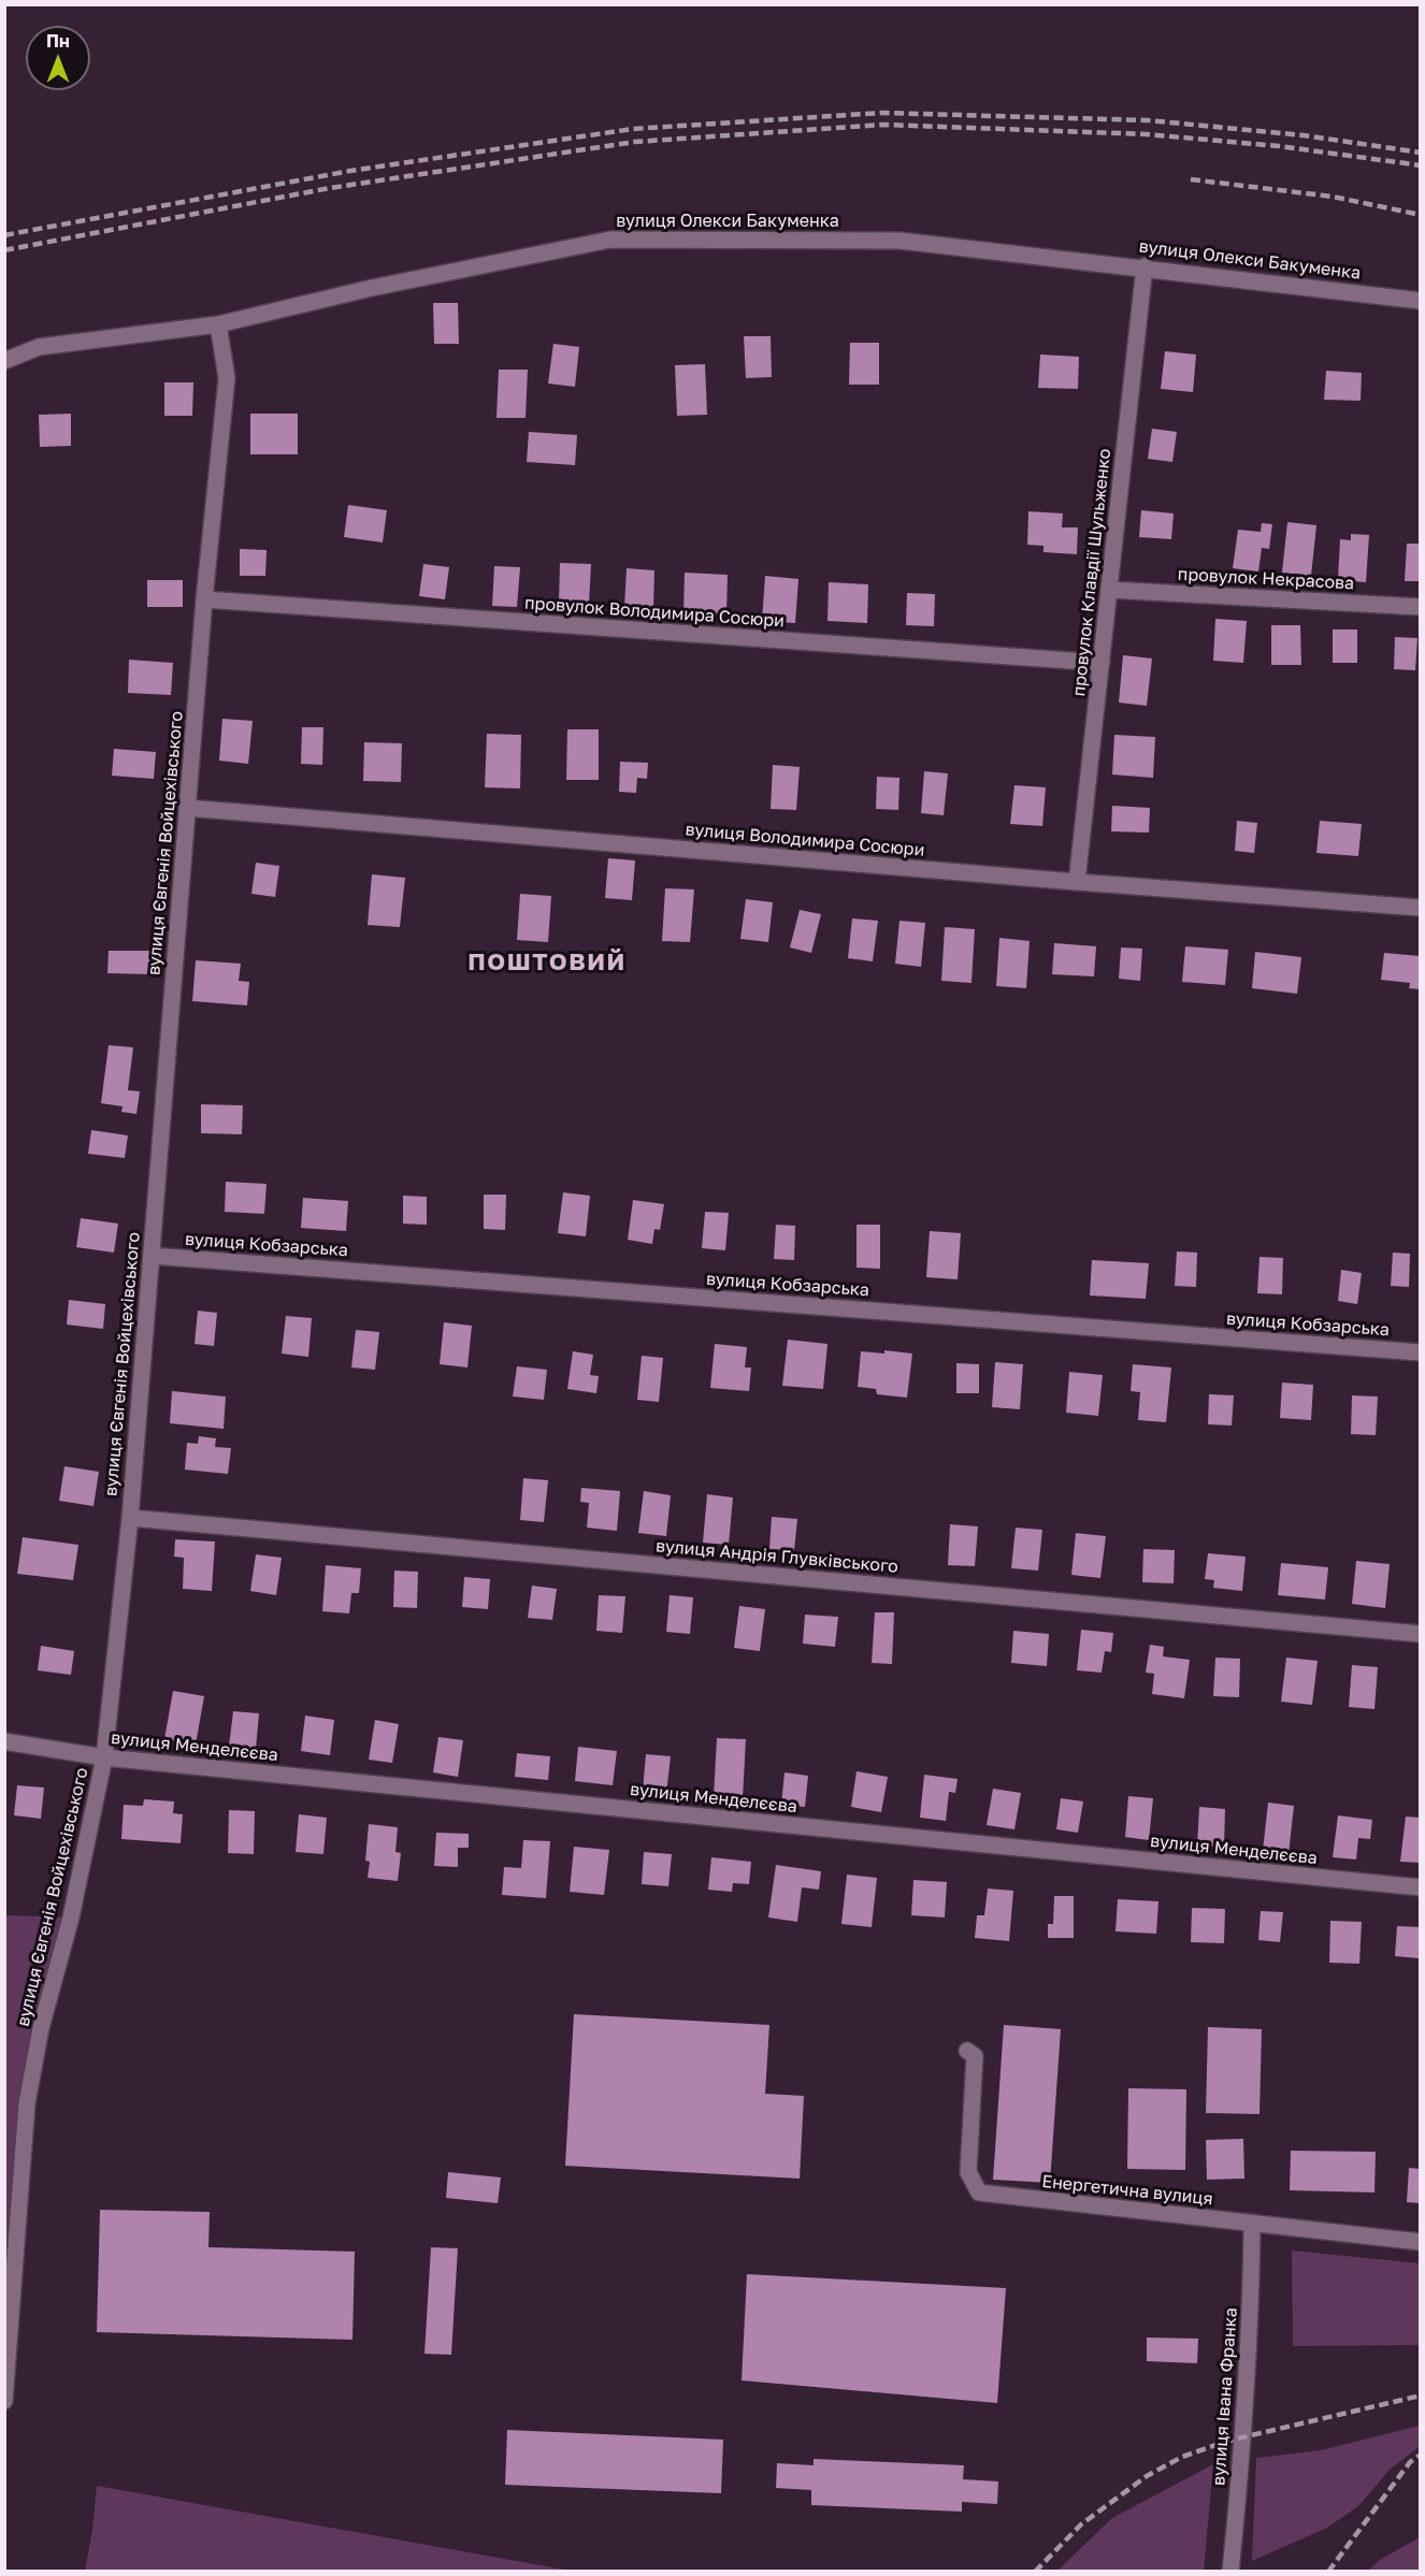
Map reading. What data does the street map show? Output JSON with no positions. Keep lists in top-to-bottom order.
{
  "streets": {
    "street": [
      "вулиця Олекси Бакуменка",
      "провулок Клавдії Шульженко",
      "провулок Некрасова",
      "провулок Володимира Сосюри",
      "вулиця Володимира Сосюри",
      "вулиця Євгенія Войцехівського",
      "вулиця Кобзарська",
      "вулиця Андрія Глувківського",
      "вулиця Менделєєва",
      "Енергетична вулиця",
      "вулиця Івана Франка"
    ]
  },
  "crossings": [
    ["вулиця Олекси Бакуменка", "провулок Клавдії Шульженко"],
    ["вулиця Олекси Бакуменка", "вулиця Євгенія Войцехівського"],
    ["провулок Клавдії Шульженко", "провулок Некрасова"],
    ["провулок Клавдії Шульженко", "провулок Володимира Сосюри"],
    ["провулок Клавдії Шульженко", "вулиця Володимира Сосюри"],
    ["провулок Володимира Сосюри", "вулиця Євгенія Войцехівського"],
    ["вулиця Володимира Сосюри", "вулиця Євгенія Войцехівського"],
    ["вулиця Євгенія Войцехівського", "вулиця Кобзарська"],
    ["вулиця Євгенія Войцехівського", "вулиця Андрія Глувківського"],
    ["вулиця Євгенія Войцехівського", "вулиця Менделєєва"],
    ["Енергетична вулиця", "вулиця Івана Франка"]
  ],
  "districts": ["ПОШТОВИЙ"],
  "north": "top"
}
